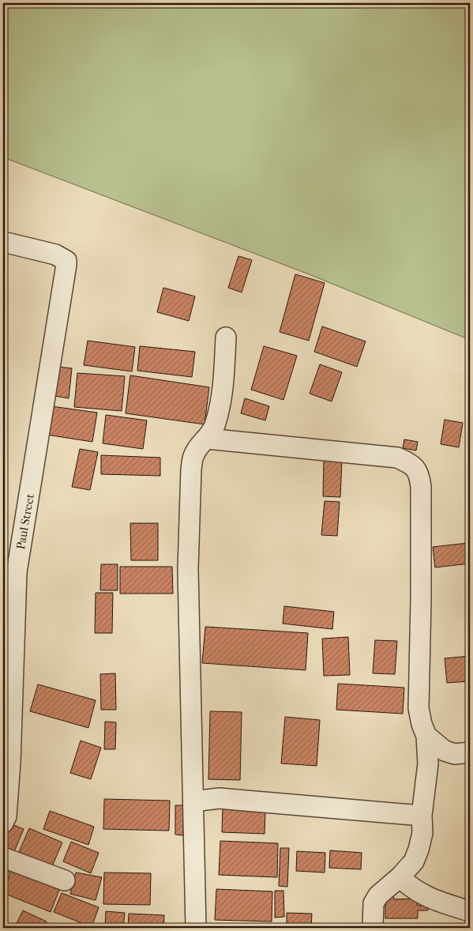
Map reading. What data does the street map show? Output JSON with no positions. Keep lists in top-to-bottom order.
{
  "streets": {
    "street": ["Paul Street"]
  }
}
